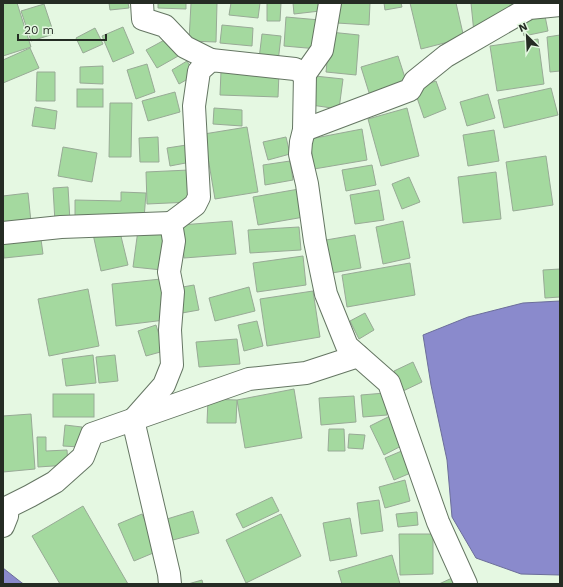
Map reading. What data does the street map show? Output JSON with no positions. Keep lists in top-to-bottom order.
{
  "scale_bar": "20 m",
  "north": "top left"
}
